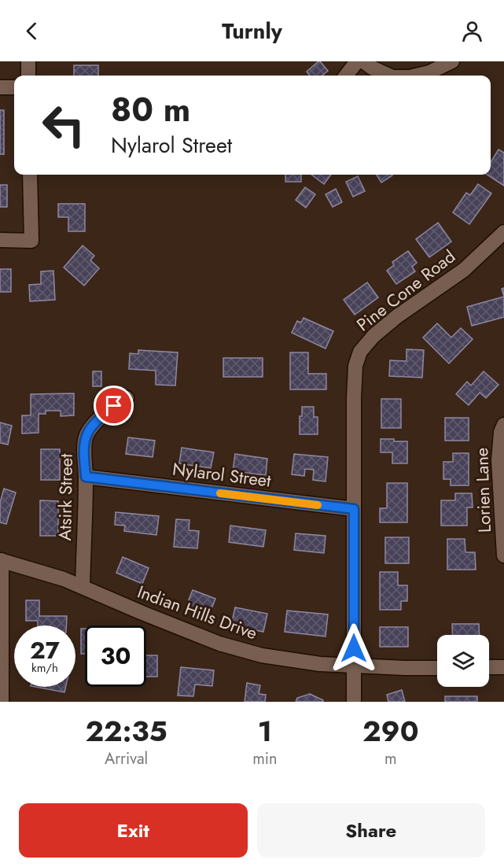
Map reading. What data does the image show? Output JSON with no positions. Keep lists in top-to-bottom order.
{
  "streets": {
    "street": [
      "Pine Cone Road",
      "Nylarol Street",
      "Lorien Lane",
      "Atsirk Street",
      "Indian Hills Drive"
    ]
  },
  "crossings": [
    ["Pine Cone Road", "Nylarol Street"],
    ["Pine Cone Road", "Indian Hills Drive"],
    ["Nylarol Street", "Atsirk Street"],
    ["Atsirk Street", "Indian Hills Drive"]
  ],
  "page": {
    "header": "Turnly",
    "turn": ["80 m", "Nylarol Street"],
    "speed": "27 km/h",
    "limit": "30",
    "eta": [
      "22:35",
      "Arrival",
      "1",
      "min",
      "290",
      "m"
    ],
    "buttons": ["Exit", "Share"]
  }
}
